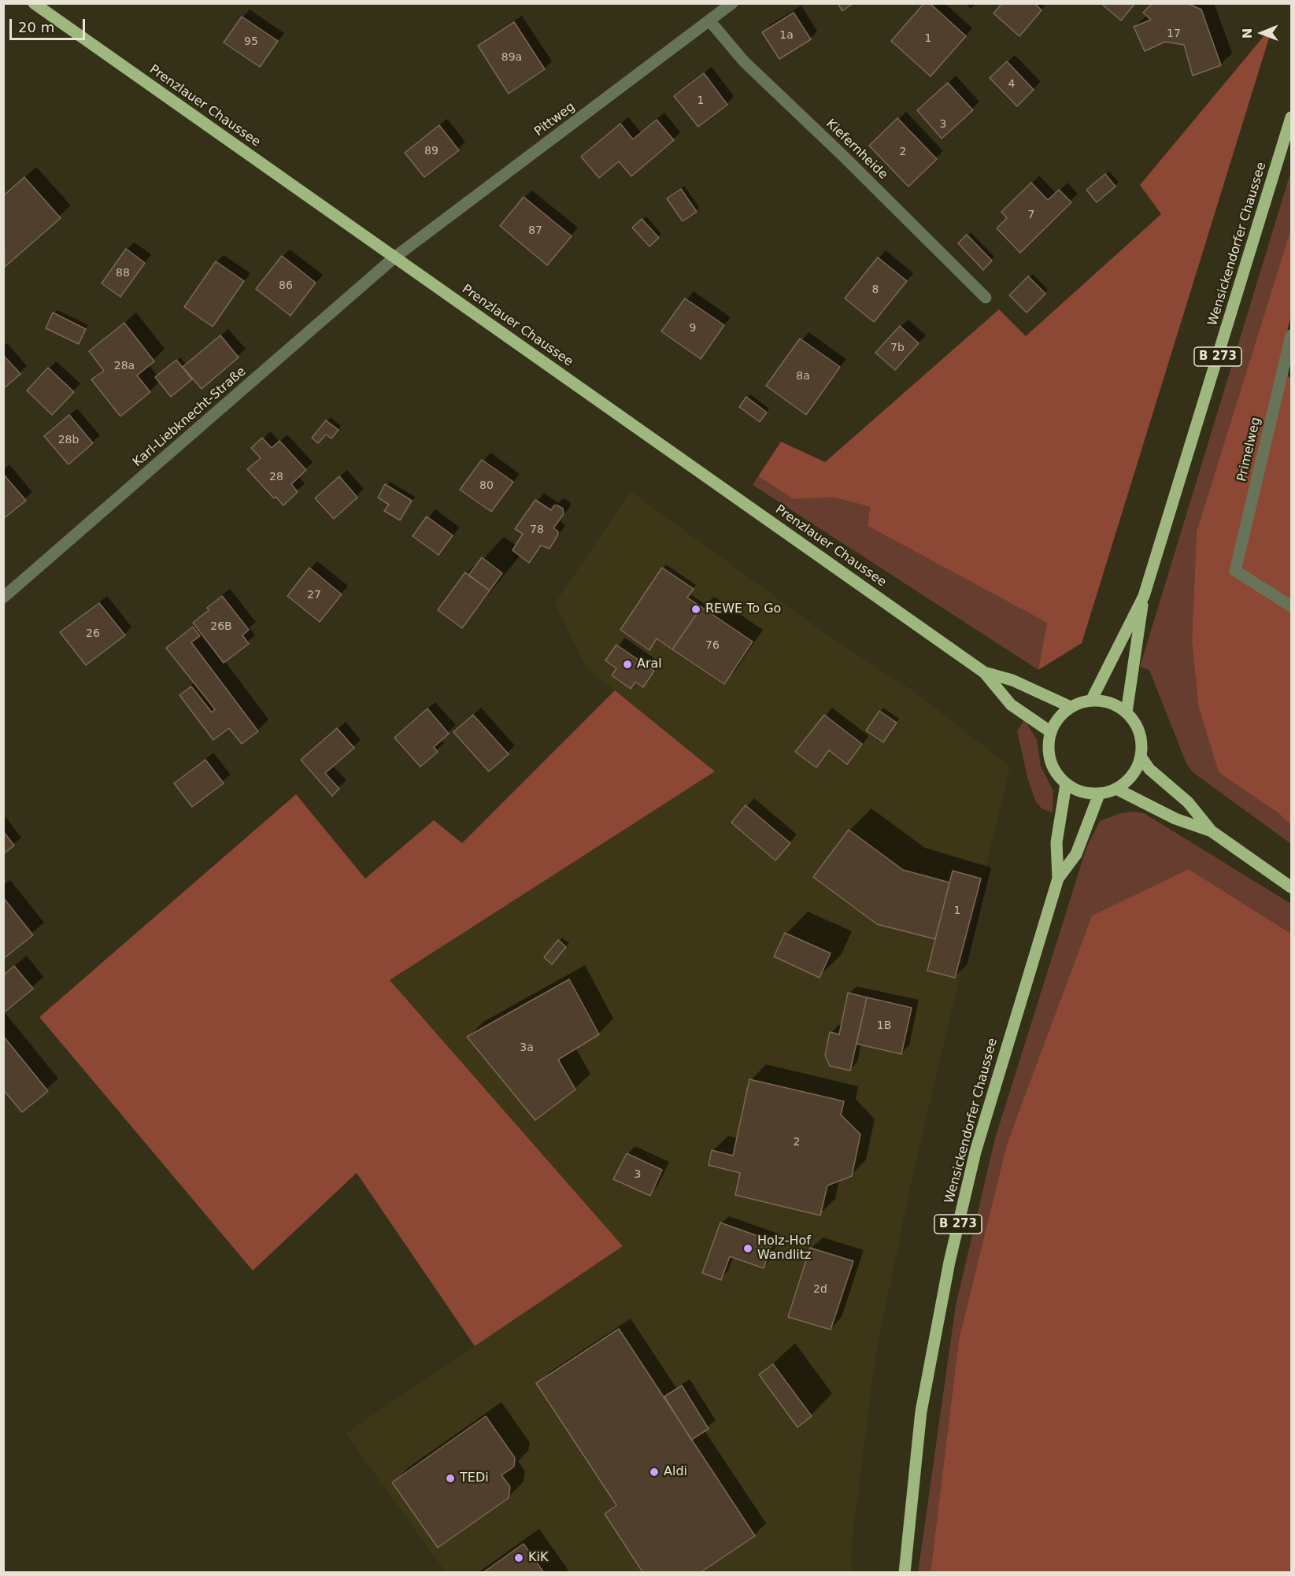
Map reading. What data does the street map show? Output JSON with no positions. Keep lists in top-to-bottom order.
{
  "streets": {
    "main road": ["Prenzlauer Chaussee", "Wensickendorfer Chaussee", "B 273"],
    "street": [
      "Pittweg",
      "Kiefernheide",
      "Karl-Liebknecht-Straße",
      "Primelweg"
    ]
  },
  "crossings": [
    ["Prenzlauer Chaussee", "Pittweg"],
    ["Prenzlauer Chaussee", "Wensickendorfer Chaussee"],
    ["Prenzlauer Chaussee", "Karl-Liebknecht-Straße"],
    ["Pittweg", "Kiefernheide"],
    ["Pittweg", "Karl-Liebknecht-Straße"]
  ],
  "places": [
    "REWE To Go",
    "Aral",
    "Holz-Hof Wandlitz",
    "Aldi",
    "TEDi",
    "KiK"
  ],
  "house_numbers": [
    "17",
    "1a",
    "1",
    "95",
    "89a",
    "4",
    "1",
    "3",
    "89",
    "2",
    "7",
    "87",
    "88",
    "86",
    "8",
    "9",
    "7b",
    "28a",
    "8a",
    "28b",
    "28",
    "80",
    "78",
    "27",
    "26B",
    "26",
    "76",
    "1",
    "1B",
    "3a",
    "2",
    "3",
    "2d"
  ],
  "scale_bar": "20 m",
  "north": "left"
}
